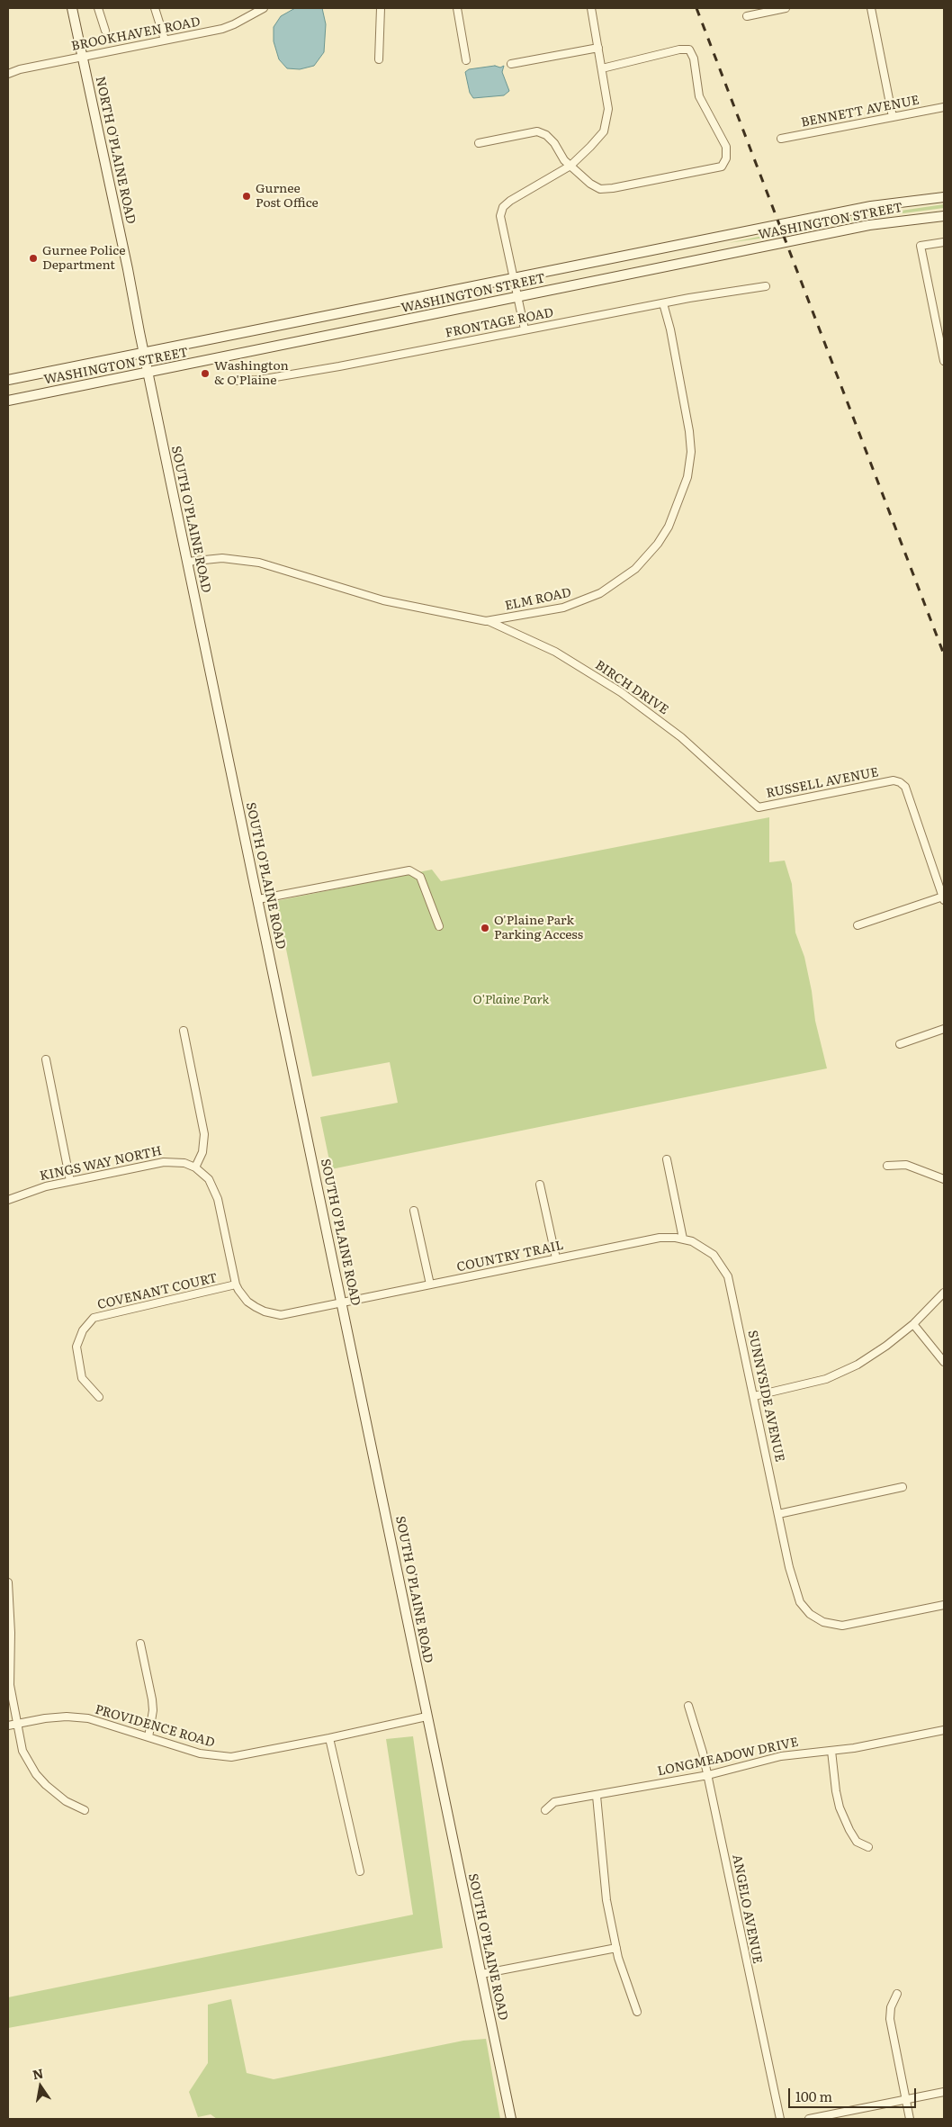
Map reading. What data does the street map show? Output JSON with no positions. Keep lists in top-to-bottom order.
{
  "streets": {
    "main road": ["NORTH O'PLAINE ROAD", "WASHINGTON STREET", "SOUTH O'PLAINE ROAD"],
    "street": [
      "BROOKHAVEN ROAD",
      "BENNETT AVENUE",
      "FRONTAGE ROAD",
      "ELM ROAD",
      "BIRCH DRIVE",
      "RUSSELL AVENUE",
      "KINGS WAY NORTH",
      "COUNTRY TRAIL",
      "COVENANT COURT",
      "SUNNYSIDE AVENUE",
      "PROVIDENCE ROAD",
      "LONGMEADOW DRIVE",
      "ANGELO AVENUE"
    ]
  },
  "crossings": [
    ["BROOKHAVEN ROAD", "NORTH O'PLAINE ROAD"],
    ["NORTH O'PLAINE ROAD", "WASHINGTON STREET"],
    ["NORTH O'PLAINE ROAD", "SOUTH O'PLAINE ROAD"],
    ["WASHINGTON STREET", "SOUTH O'PLAINE ROAD"],
    ["FRONTAGE ROAD", "ELM ROAD"],
    ["SOUTH O'PLAINE ROAD", "ELM ROAD"],
    ["SOUTH O'PLAINE ROAD", "COUNTRY TRAIL"],
    ["SOUTH O'PLAINE ROAD", "PROVIDENCE ROAD"],
    ["ELM ROAD", "BIRCH DRIVE"],
    ["BIRCH DRIVE", "RUSSELL AVENUE"],
    ["COUNTRY TRAIL", "SUNNYSIDE AVENUE"],
    ["LONGMEADOW DRIVE", "ANGELO AVENUE"]
  ],
  "parks": ["O'Plaine Park"],
  "places": [
    "Gurnee Post Office",
    "Gurnee Police Department",
    "Washington & O'Plaine",
    "O'Plaine Park Parking Access"
  ],
  "scale_bar": "100 m",
  "north": "top"
}
